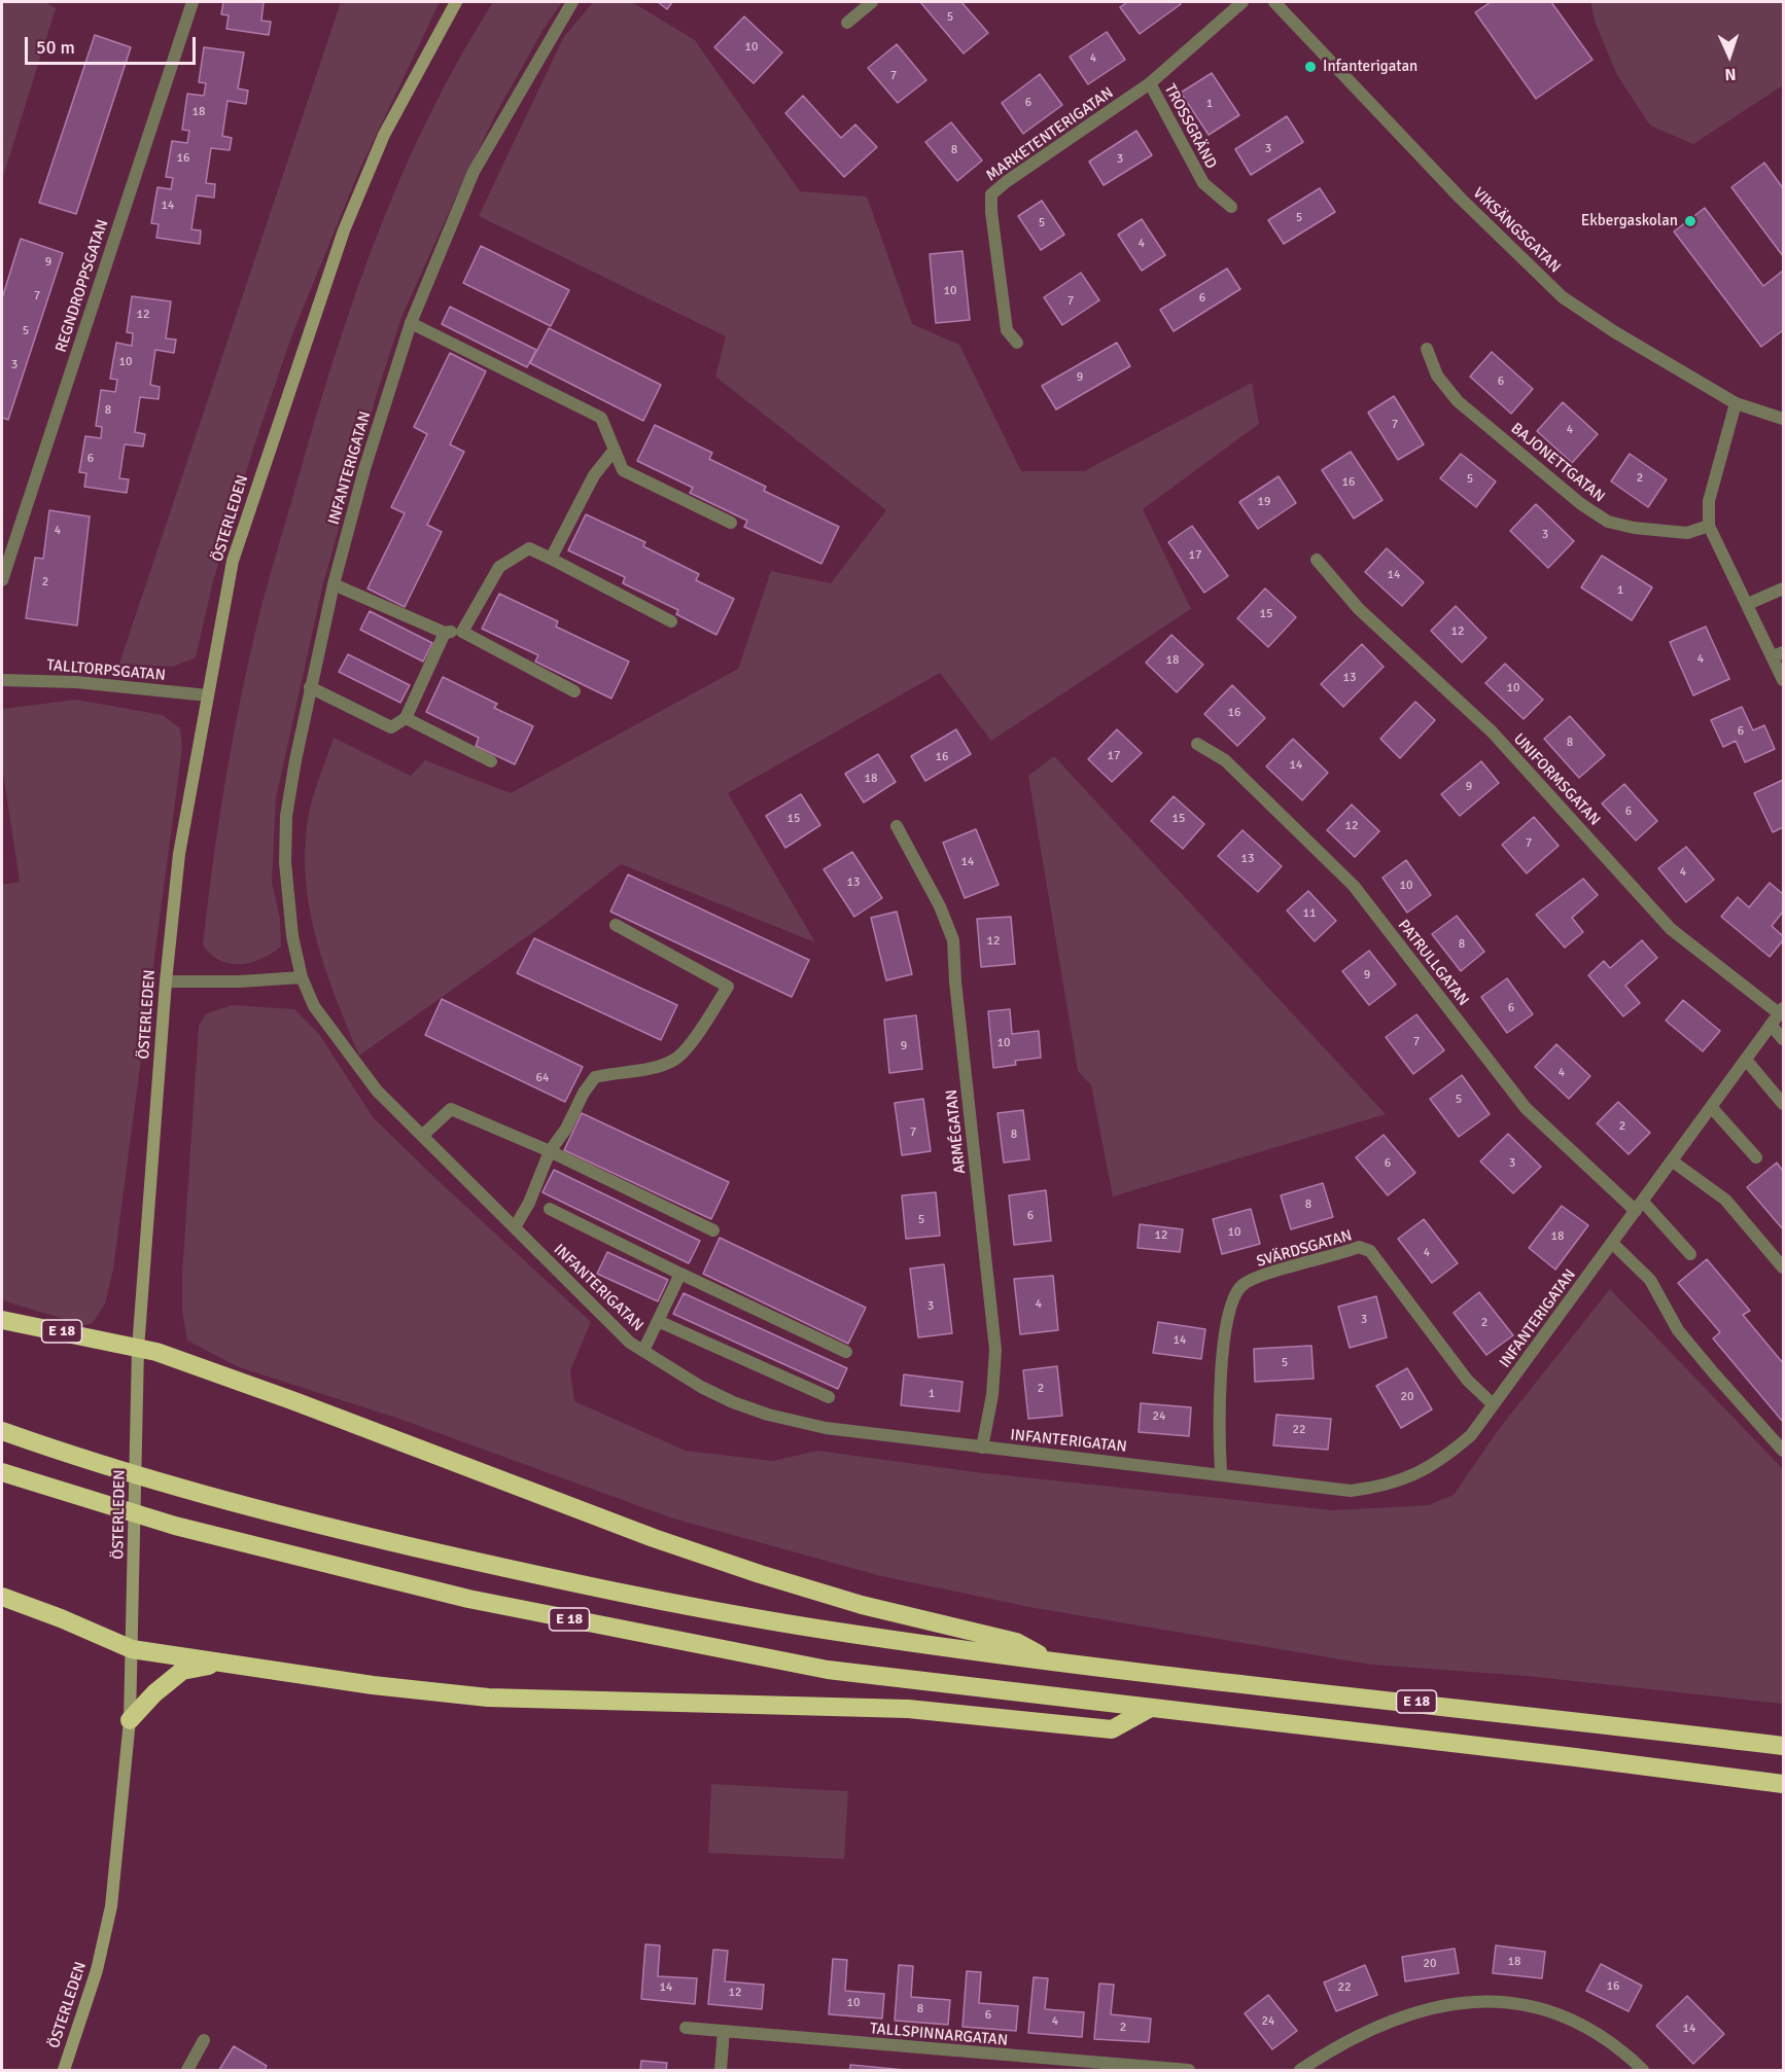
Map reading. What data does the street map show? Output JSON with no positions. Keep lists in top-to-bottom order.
{
  "streets": {
    "highway": ["E 18"],
    "main road": ["ÖSTERLEDEN"],
    "street": [
      "TROSSGRÄND",
      "MARKETENTERIGATAN",
      "VIKSÄNGSGATAN",
      "REGNDROPPSGATAN",
      "BAJONETTGATAN",
      "INFANTERIGATAN",
      "TALLTORPSGATAN",
      "UNIFORMSGATAN",
      "PATRULLGATAN",
      "ARMÉGATAN",
      "SVÄRDSGATAN",
      "TALLSPINNARGATAN"
    ]
  },
  "crossings": [
    ["TROSSGRÄND", "MARKETENTERIGATAN"],
    ["INFANTERIGATAN", "UNIFORMSGATAN"],
    ["INFANTERIGATAN", "PATRULLGATAN"],
    ["INFANTERIGATAN", "ARMÉGATAN"],
    ["INFANTERIGATAN", "SVÄRDSGATAN"],
    ["ÖSTERLEDEN", "TALLTORPSGATAN"],
    ["ÖSTERLEDEN", "E 18"]
  ],
  "places": ["Infanterigatan", "Ekbergaskolan"],
  "house_numbers": [
    "5",
    "10",
    "4",
    "7",
    "6",
    "1",
    "18",
    "3",
    "8",
    "16",
    "3",
    "14",
    "5",
    "5",
    "4",
    "9",
    "10",
    "7",
    "6",
    "7",
    "12",
    "5",
    "10",
    "3",
    "9",
    "6",
    "8",
    "7",
    "4",
    "6",
    "2",
    "5",
    "16",
    "19",
    "4",
    "3",
    "17",
    "14",
    "2",
    "1",
    "15",
    "12",
    "4",
    "18",
    "13",
    "10",
    "16",
    "6",
    "8",
    "17",
    "16",
    "14",
    "18",
    "9",
    "6",
    "15",
    "15",
    "12",
    "7",
    "13",
    "14",
    "4",
    "13",
    "10",
    "11",
    "12",
    "8",
    "9",
    "6",
    "7",
    "10",
    "9",
    "4",
    "64",
    "5",
    "2",
    "7",
    "8",
    "6",
    "3",
    "8",
    "6",
    "5",
    "10",
    "12",
    "18",
    "4",
    "4",
    "3",
    "3",
    "2",
    "14",
    "5",
    "2",
    "1",
    "20",
    "24",
    "22",
    "18",
    "20",
    "16",
    "14",
    "22",
    "12",
    "10",
    "8",
    "6",
    "4",
    "24",
    "2",
    "14"
  ],
  "scale_bar": "50 m",
  "north": "bottom"
}
